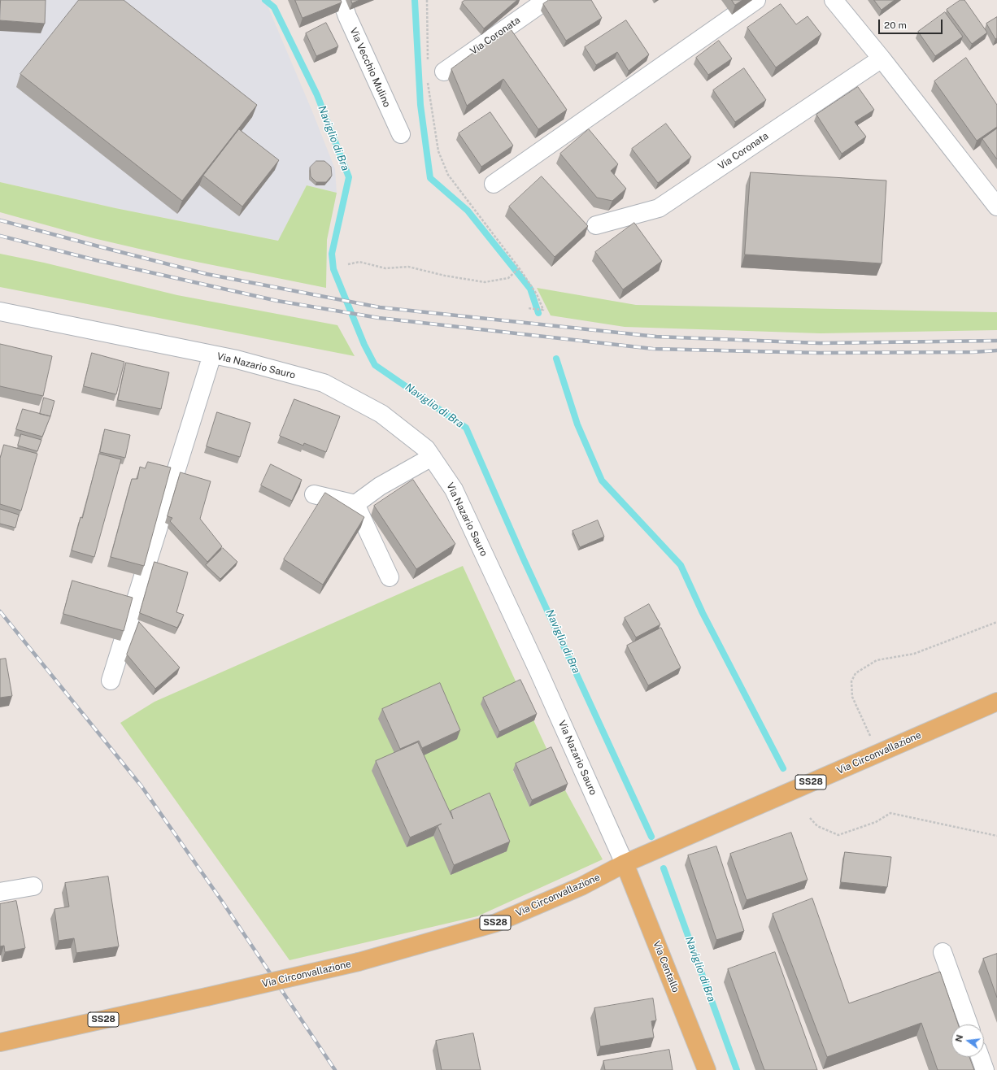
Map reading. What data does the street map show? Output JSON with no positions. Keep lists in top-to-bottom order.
{
  "streets": {
    "main road": ["Via Circonvallazione", "SS28", "Via Centallo"],
    "street": ["Via Coronata", "Via Vecchio Mulino", "Via Nazario Sauro"]
  },
  "crossings": [
    ["Via Nazario Sauro", "Via Circonvallazione"],
    ["Via Nazario Sauro", "Via Centallo"],
    ["Via Circonvallazione", "Via Centallo"]
  ],
  "water": ["Naviglio di Bra"],
  "scale_bar": "20 m",
  "north": "left"
}
